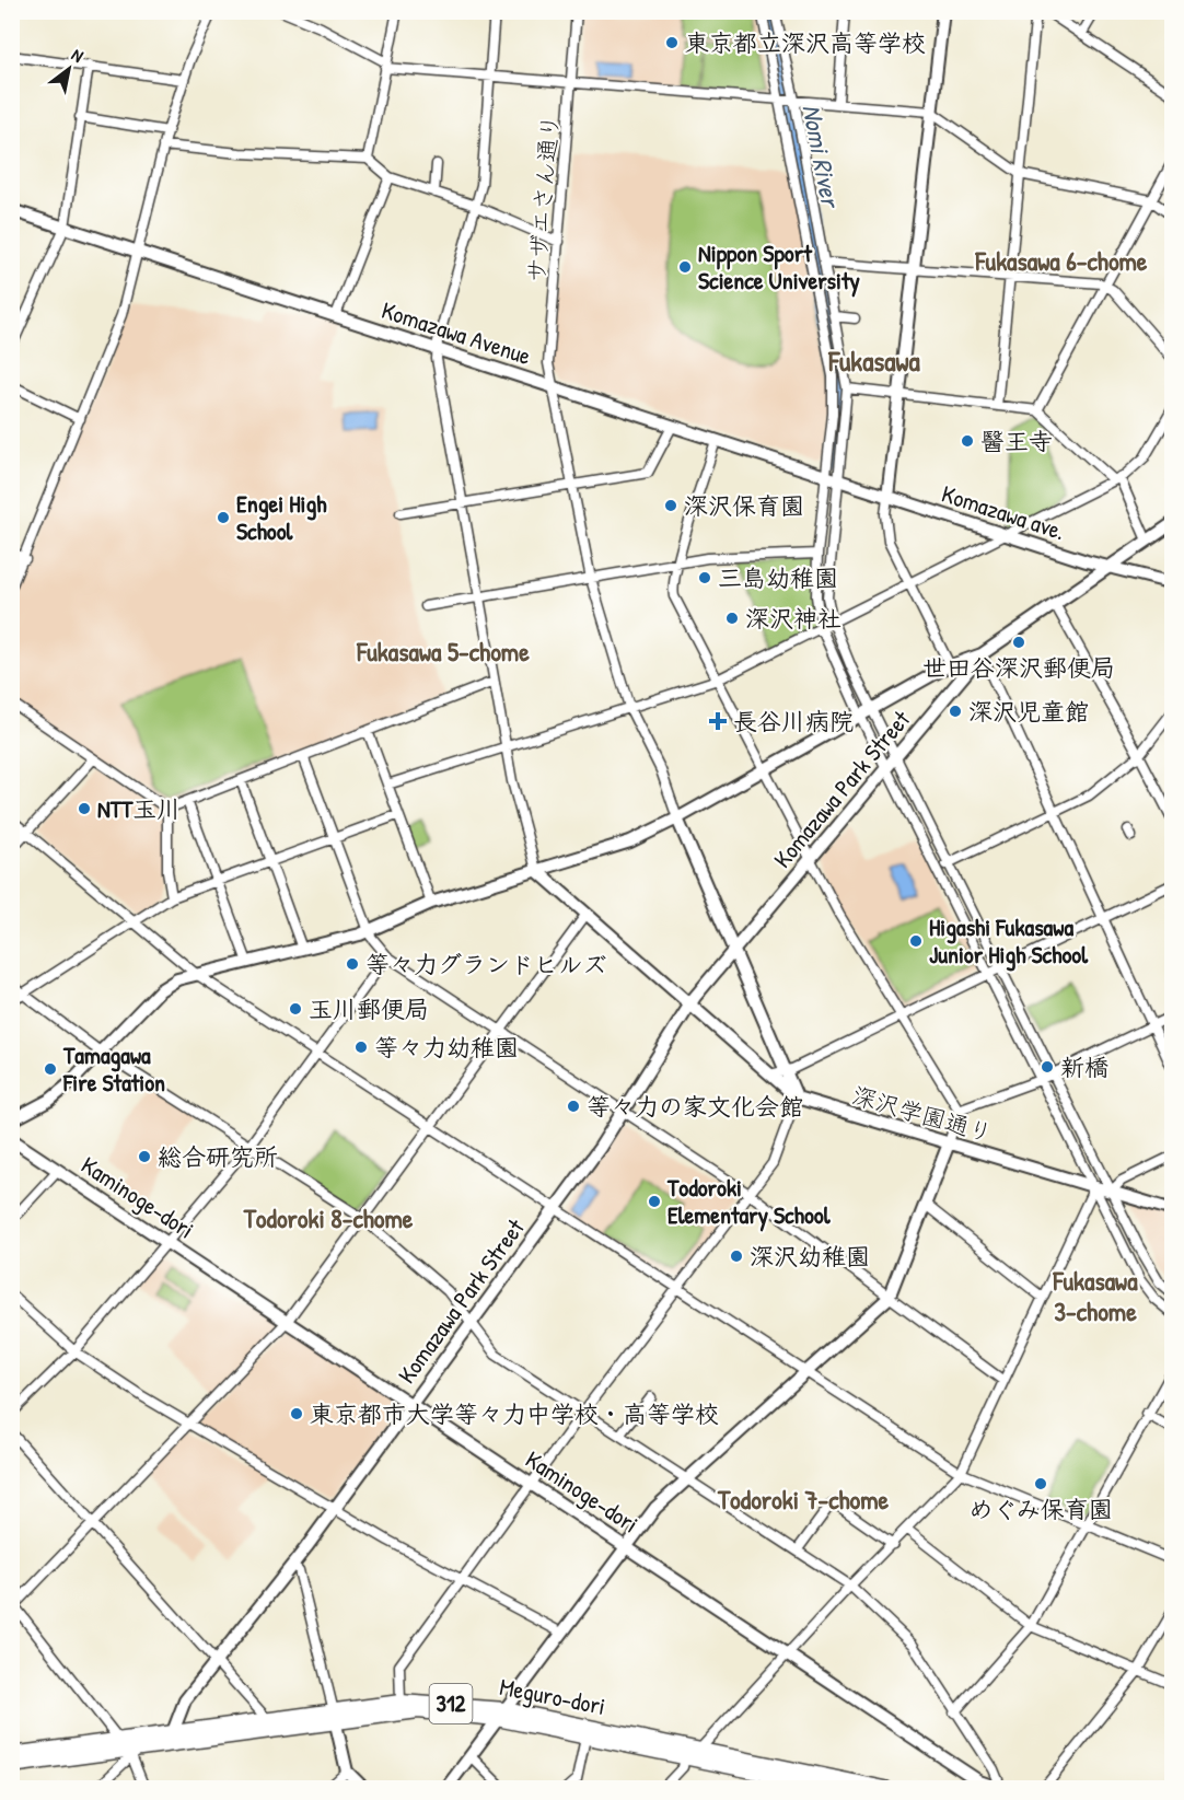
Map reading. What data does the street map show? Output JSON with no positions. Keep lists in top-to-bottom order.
{
  "streets": {
    "main road": ["Meguro-dori", "312"],
    "street": [
      "サザエさん通り",
      "Komazawa Avenue",
      "Komazawa ave.",
      "Komazawa Park Street",
      "深沢学園通り",
      "Kaminoge-dori"
    ]
  },
  "crossings": [
    ["サザエさん通り", "Komazawa Avenue"],
    ["Komazawa Avenue", "Komazawa ave."],
    ["Komazawa Park Street", "深沢学園通り"],
    ["Komazawa Park Street", "Kaminoge-dori"],
    ["Komazawa Park Street", "Meguro-dori"]
  ],
  "districts": [
    "Fukasawa 6-chome",
    "Fukasawa",
    "Fukasawa 5-chome",
    "Todoroki 8-chome",
    "Fukasawa 3-chome",
    "Todoroki 7-chome"
  ],
  "water": ["Nomi River"],
  "places": {
    "other": [
      "東京都立深沢高等学校",
      "Nippon Sport Science University",
      "醫王寺",
      "深沢保育園",
      "Engei High School",
      "三島幼稚園",
      "深沢神社",
      "世田谷深沢郵便局",
      "深沢児童館",
      "NTT玉川",
      "Higashi Fukasawa Junior High School",
      "等々力グランドヒルズ",
      "玉川郵便局",
      "等々力幼稚園",
      "新橋",
      "Tamagawa Fire Station",
      "等々力の家文化会館",
      "総合研究所",
      "Todoroki Elementary School",
      "深沢幼稚園",
      "東京都市大学等々力中学校・高等学校",
      "めぐみ保育園"
    ],
    "health": ["長谷川病院"]
  },
  "north": "top right"
}
